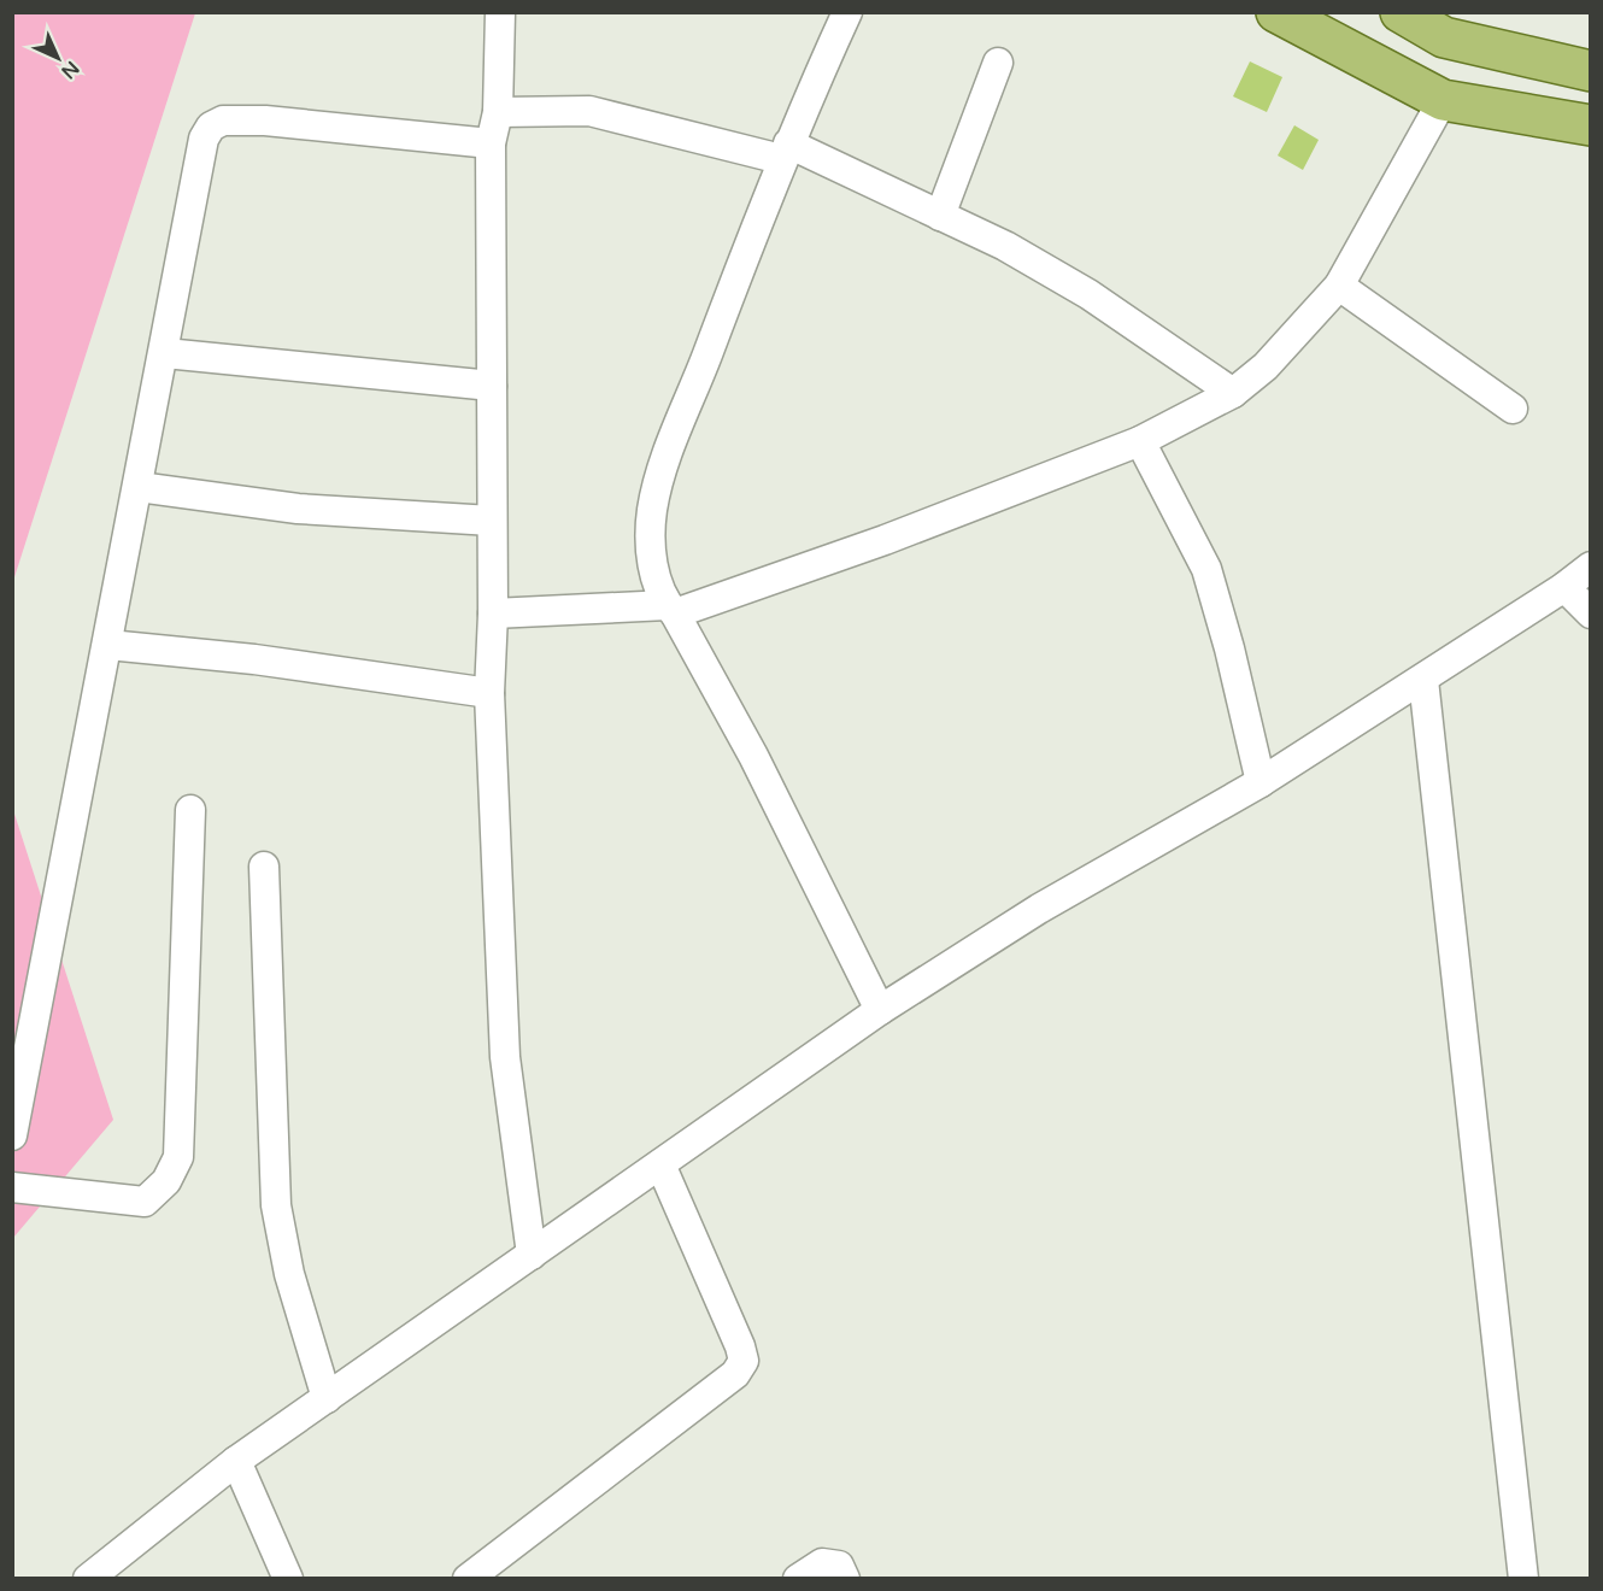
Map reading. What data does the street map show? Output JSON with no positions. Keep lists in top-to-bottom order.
{
  "north": "bottom right"
}
